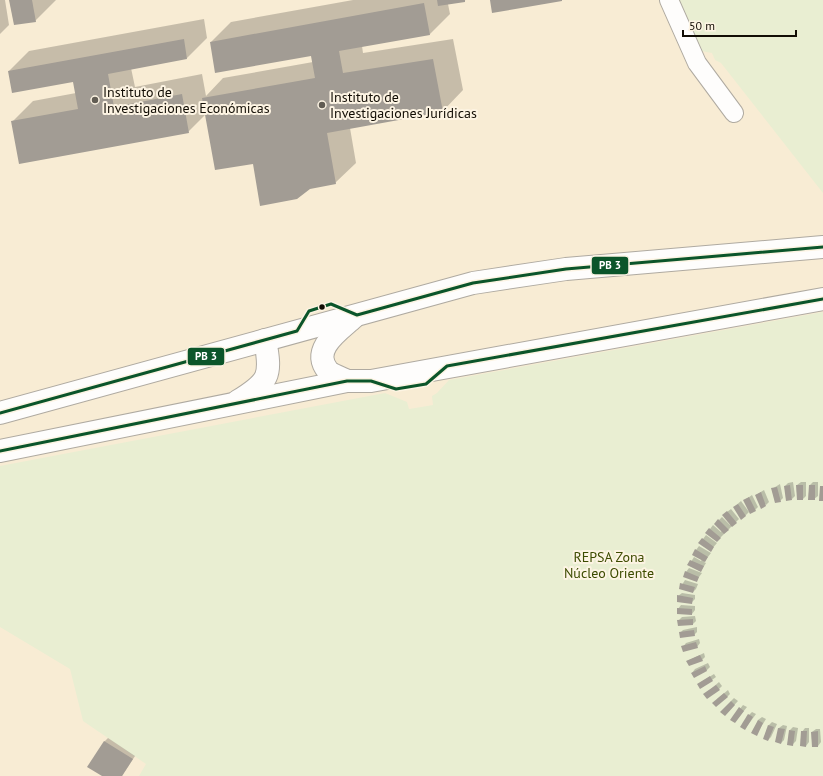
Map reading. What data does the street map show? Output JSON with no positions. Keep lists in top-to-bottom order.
{
  "parks": ["REPSA Zona Núcleo Oriente"],
  "places": ["Instituto de Investigaciones Económicas", "Instituto de Investigaciones Jurídicas"],
  "scale_bar": "50 m"
}
